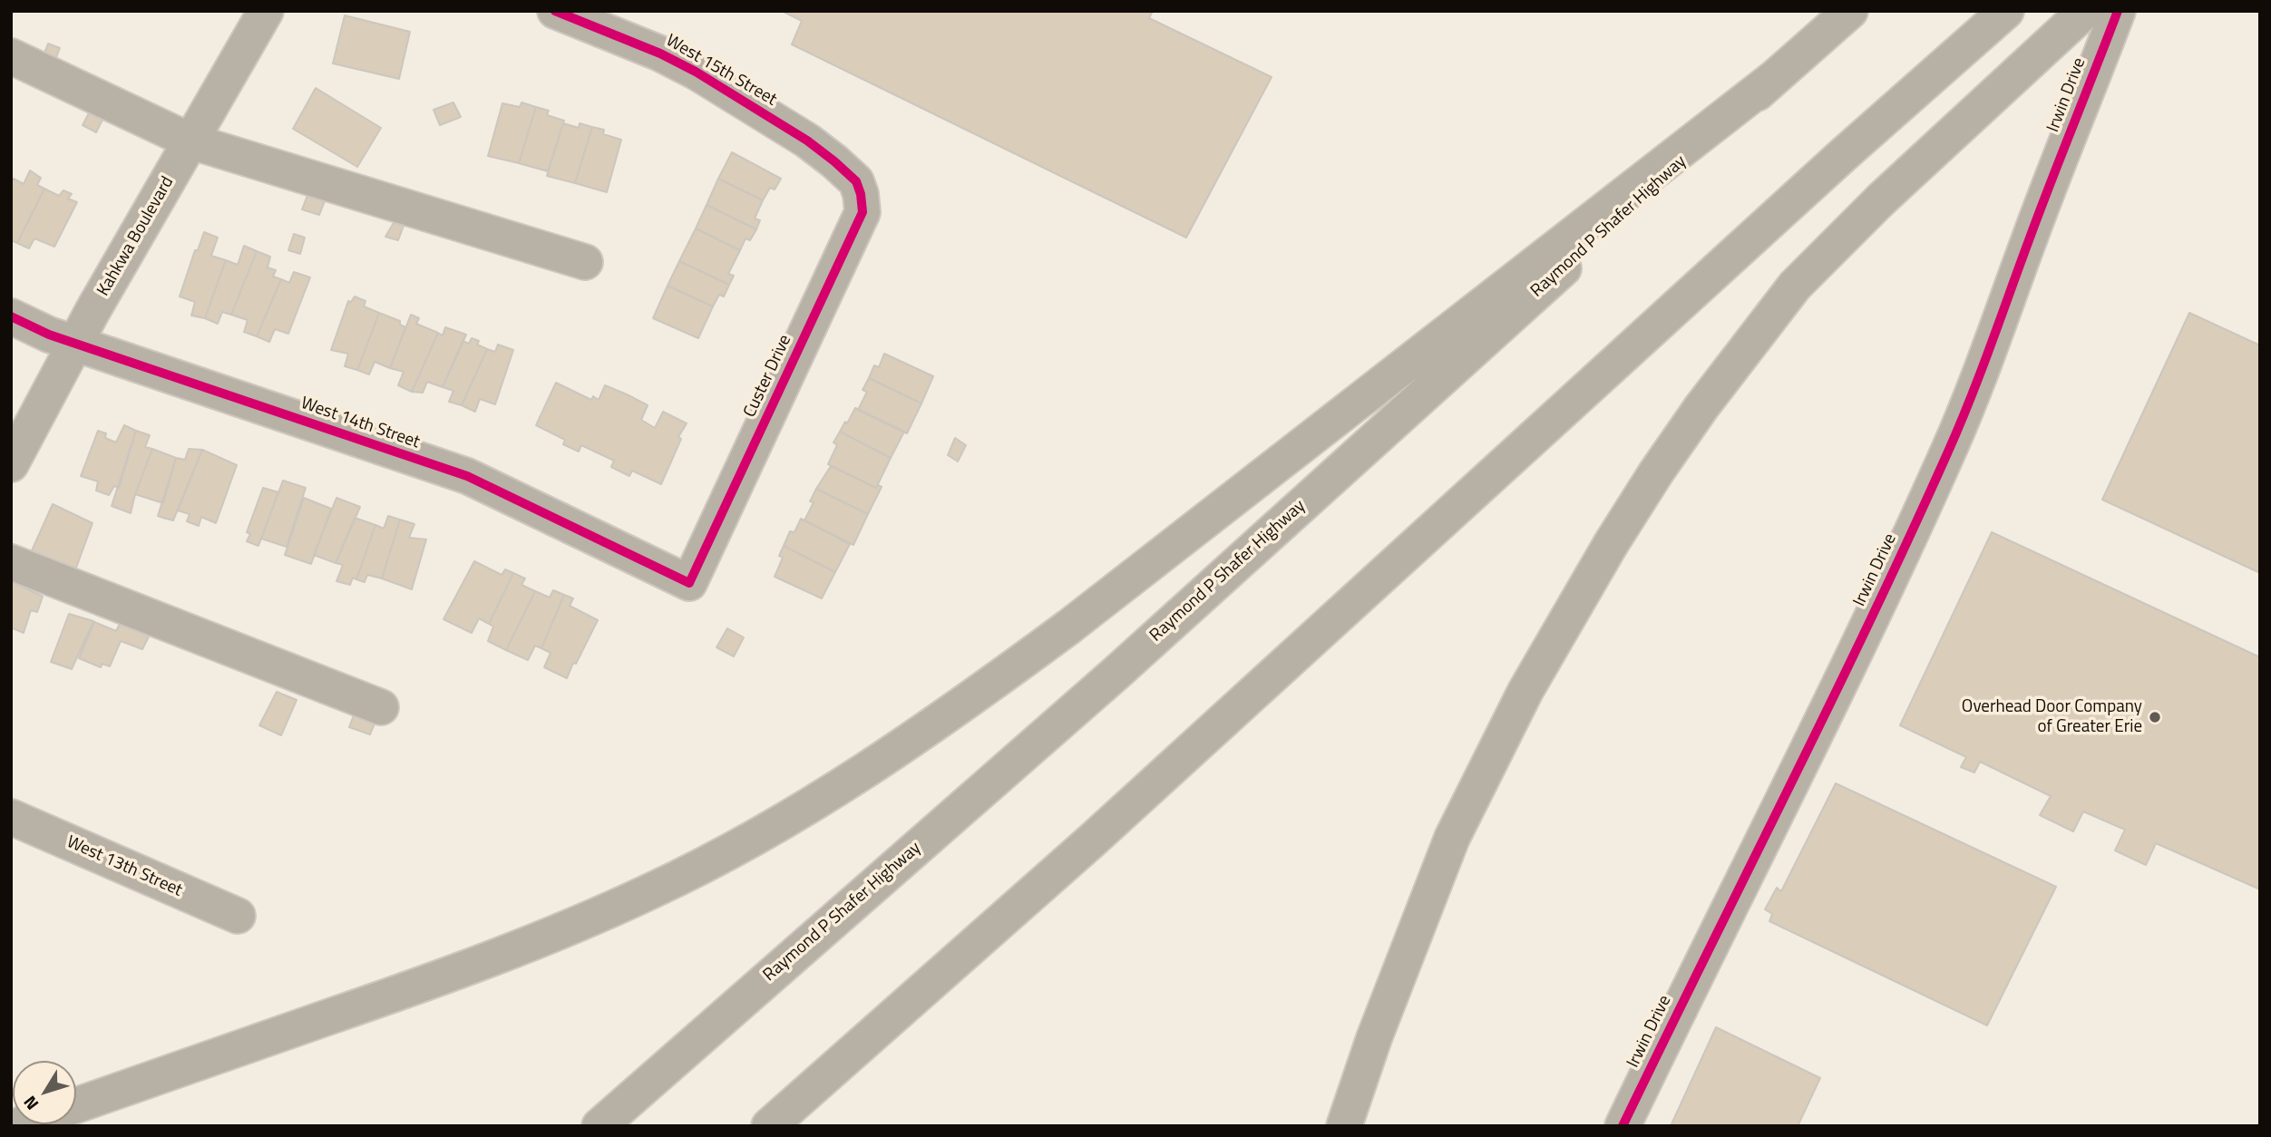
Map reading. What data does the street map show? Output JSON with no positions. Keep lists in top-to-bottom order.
{
  "streets": {
    "highway": ["Raymond P Shafer Highway"],
    "street": [
      "West 15th Street",
      "Irwin Drive",
      "Kahkwa Boulevard",
      "Custer Drive",
      "West 14th Street",
      "West 13th Street"
    ]
  },
  "crossings": [
    ["West 15th Street", "Custer Drive"],
    ["Kahkwa Boulevard", "West 14th Street"],
    ["Custer Drive", "West 14th Street"]
  ],
  "places": ["Overhead Door Company of Greater Erie"],
  "north": "bottom left"
}
